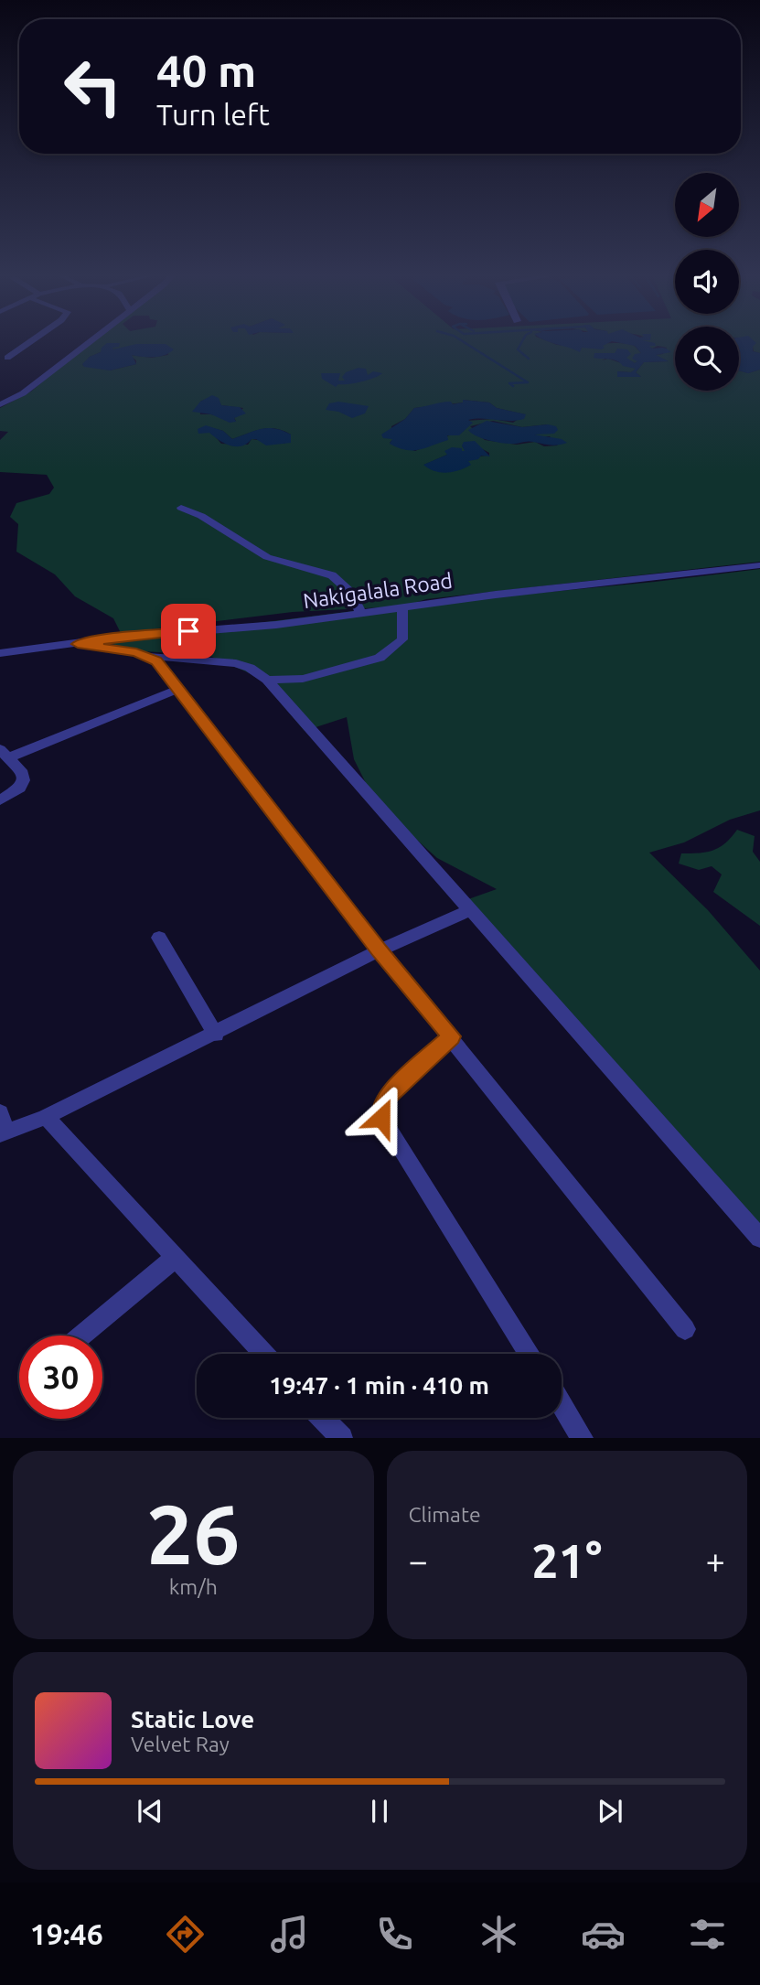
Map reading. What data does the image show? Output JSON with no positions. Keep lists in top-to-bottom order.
{
  "streets": {
    "street": ["Nakigalala Road"]
  },
  "north": "bottom left",
  "page": {
    "turn": ["40 m", "Turn left"],
    "limit": "30",
    "trip": "19:47 · 1 min · 410 m",
    "tile": [
      ["26", "km/h"],
      "Climate"
    ],
    "heat": ["−", "21°", "+"],
    "song": ["Static Love", "Velvet Ray"],
    "tabs": "19:46"
  }
}
